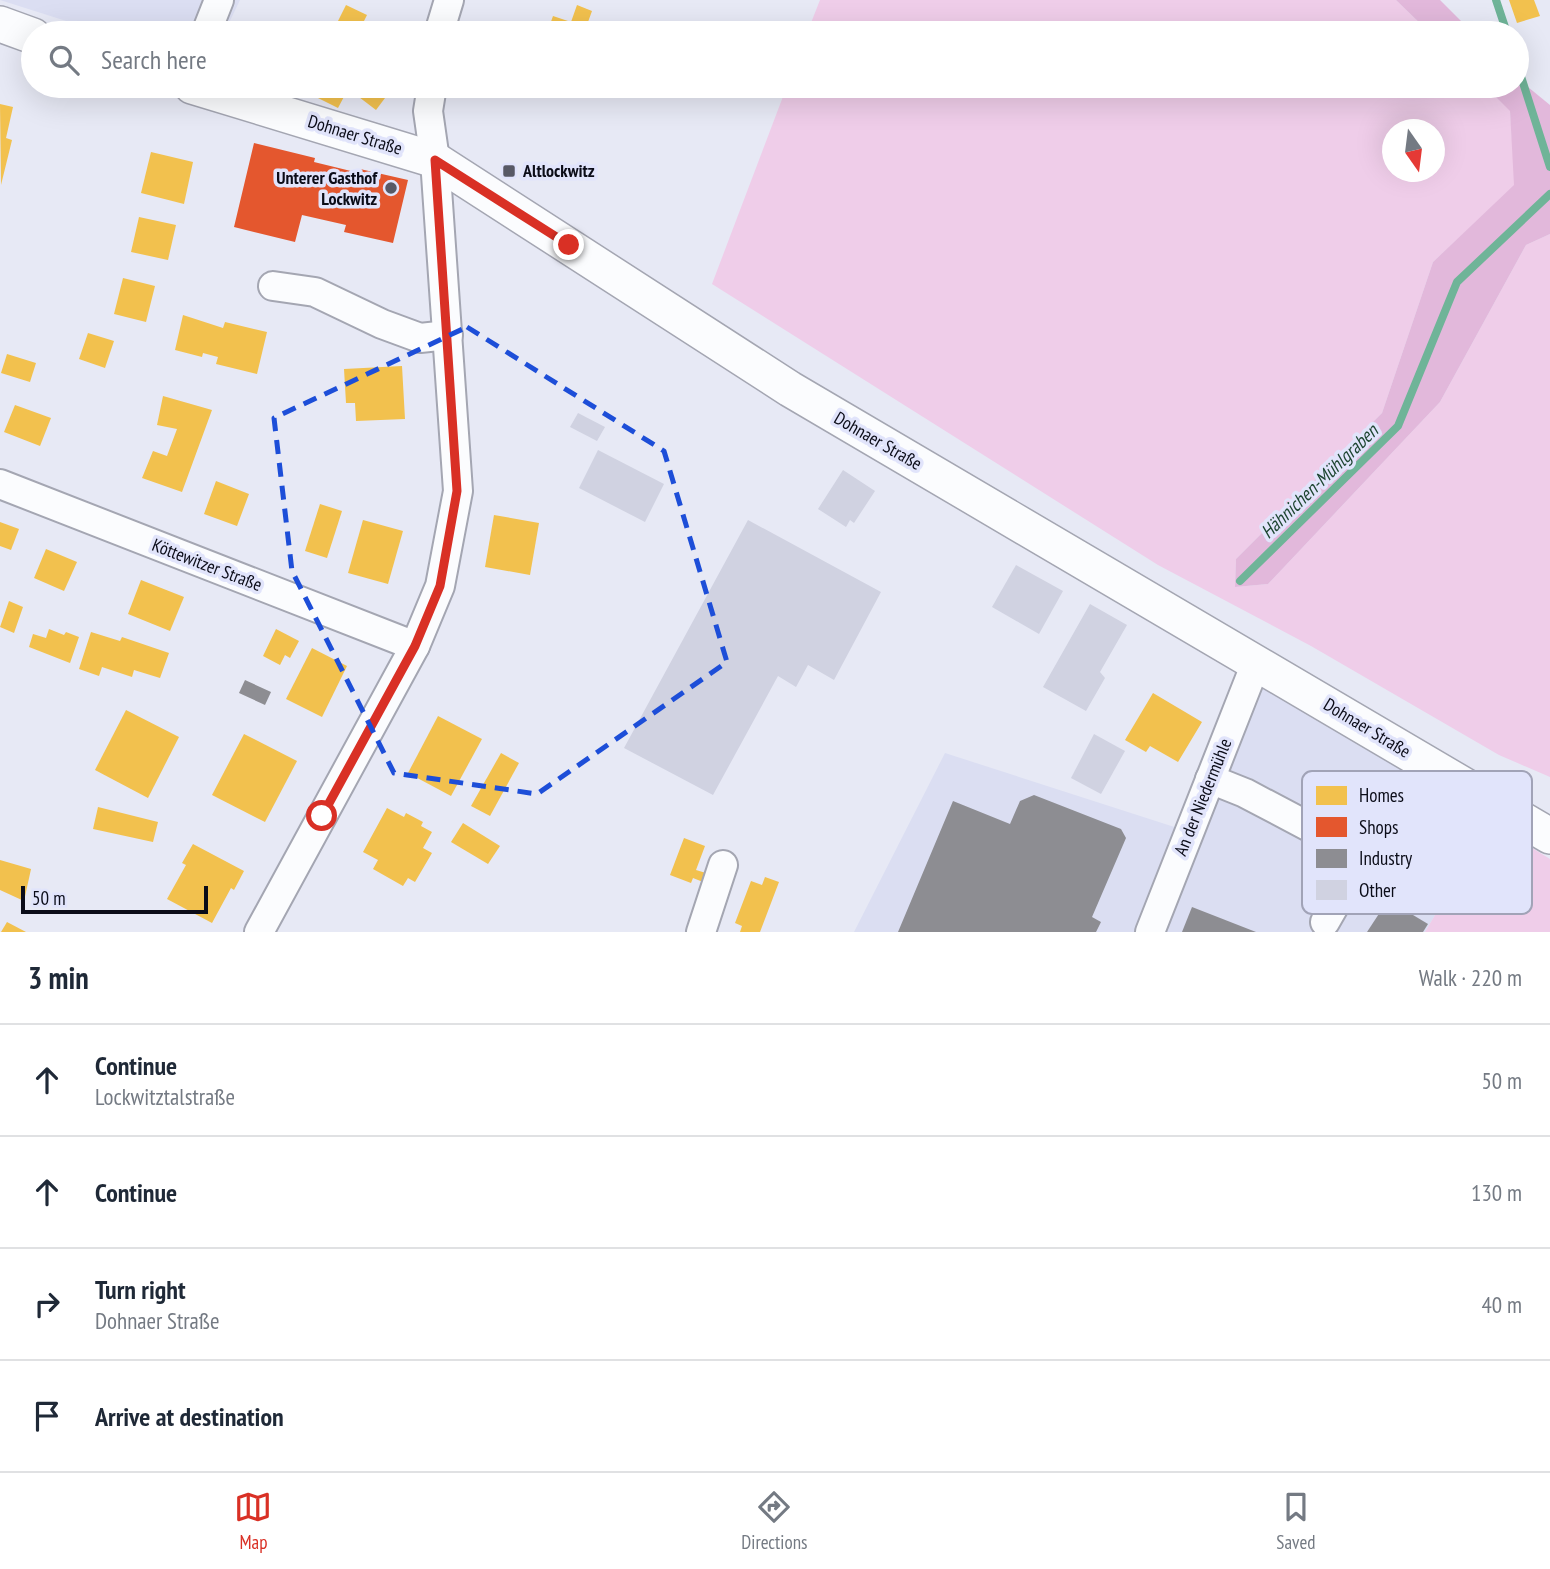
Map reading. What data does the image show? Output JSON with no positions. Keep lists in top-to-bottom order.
{
  "streets": {
    "main road": ["Dohnaer Straße"],
    "street": ["Köttewitzer Straße", "An der Niedermühle"]
  },
  "crossings": [
    ["Dohnaer Straße", "An der Niedermühle"]
  ],
  "water": ["Hähnichen-Mühlgraben"],
  "places": {
    "transit": ["Altlockwitz"],
    "other": ["Unterer Gasthof Lockwitz"]
  },
  "legend": [
    "Homes",
    "Shops",
    "Industry",
    "Other"
  ],
  "scale_bar": "50 m",
  "north": "bottom",
  "page": {
    "search": "Search here",
    "scale": "50 m",
    "heading": ["3 min", "Walk · 220 m"],
    "list": [
      ["Continue", "Lockwitztalstraße", "50 m"],
      ["Continue", "130 m"],
      ["Turn right", "Dohnaer Straße", "40 m"],
      "Arrive at destination"
    ],
    "nav": ["Map", "Directions", "Saved"]
  }
}
